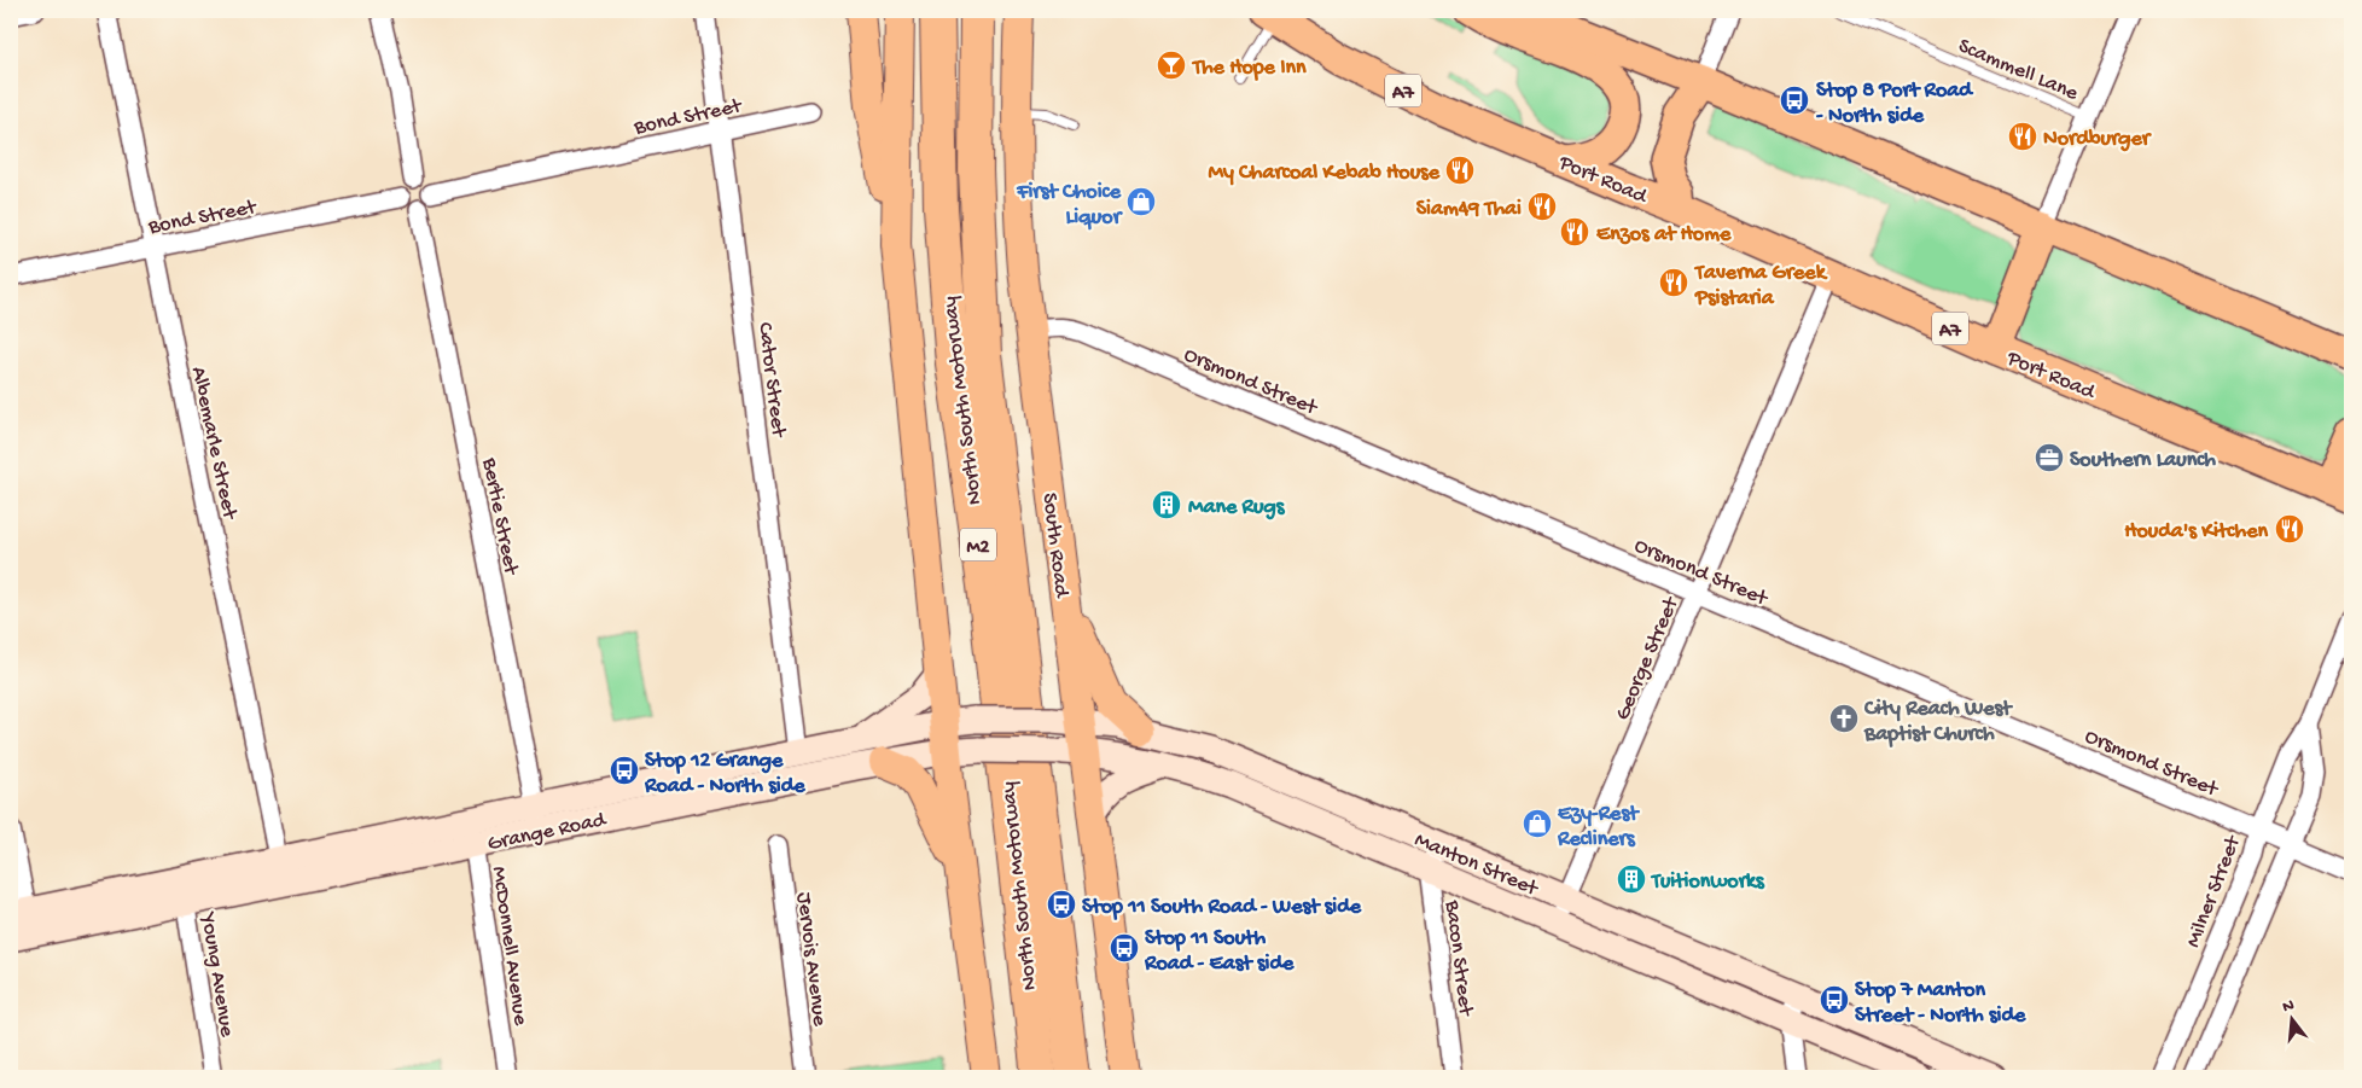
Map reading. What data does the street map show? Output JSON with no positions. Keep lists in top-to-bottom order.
{
  "streets": {
    "highway": [
      "A7",
      "Port Road",
      "North South Motorway",
      "M2"
    ],
    "main road": ["South Road", "Grange Road", "Manton Street"],
    "street": [
      "Bond Street",
      "Cator Street",
      "Orsmond Street",
      "Albemarle Street",
      "Bertie Street",
      "George Street",
      "Milner Street",
      "McDonnell Avenue",
      "Bacon Street",
      "Jervois Avenue",
      "Young Avenue"
    ],
    "lane": ["Scammell Lane"]
  },
  "crossings": [
    ["Bond Street", "Cator Street"],
    ["Bond Street", "Albemarle Street"],
    ["Bond Street", "Bertie Street"],
    ["Port Road", "George Street"],
    ["Cator Street", "Grange Road"],
    ["Orsmond Street", "South Road"],
    ["Orsmond Street", "George Street"],
    ["Orsmond Street", "Milner Street"],
    ["Albemarle Street", "Grange Road"],
    ["Bertie Street", "Grange Road"],
    ["South Road", "Grange Road"],
    ["South Road", "Manton Street"],
    ["George Street", "Manton Street"],
    ["Grange Road", "Manton Street"],
    ["Grange Road", "McDonnell Avenue"],
    ["Grange Road", "Young Avenue"],
    ["Manton Street", "Bacon Street"]
  ],
  "places": {
    "bar": ["The Hope Inn"],
    "bus stop": [
      "Stop 8 Port Road - North side",
      "Stop 12 Grange Road - North side",
      "Stop 11 South Road - West side",
      "Stop 11 South Road - East side",
      "Stop 7 Manton Street - North side"
    ],
    "restaurant": [
      "Nordburger",
      "My Charcoal Kebab House",
      "Siam49 Thai",
      "Enzos at Home",
      "Taverna Greek Psistaria",
      "Houda's Kitchen"
    ],
    "shop": ["First Choice Liquor", "Ezy-Rest Recliners"],
    "office": ["Southern Launch"],
    "building": ["Mane Rugs", "Tuitionworks"],
    "church": ["City Reach West Baptist Church"]
  },
  "north": "top"
}
